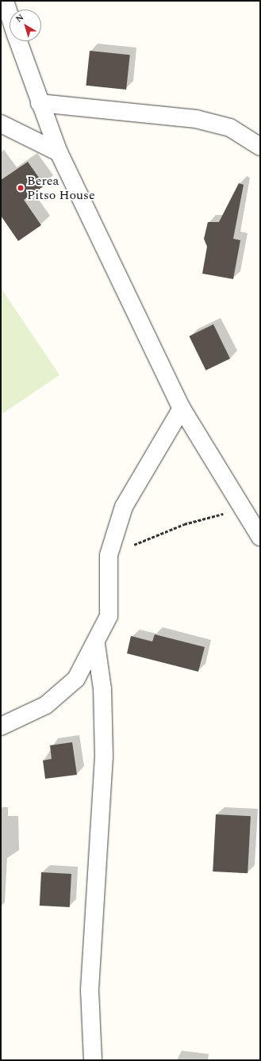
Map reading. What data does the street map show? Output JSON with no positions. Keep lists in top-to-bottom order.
{
  "places": ["Berea Pitso House"],
  "north": "top left"
}
